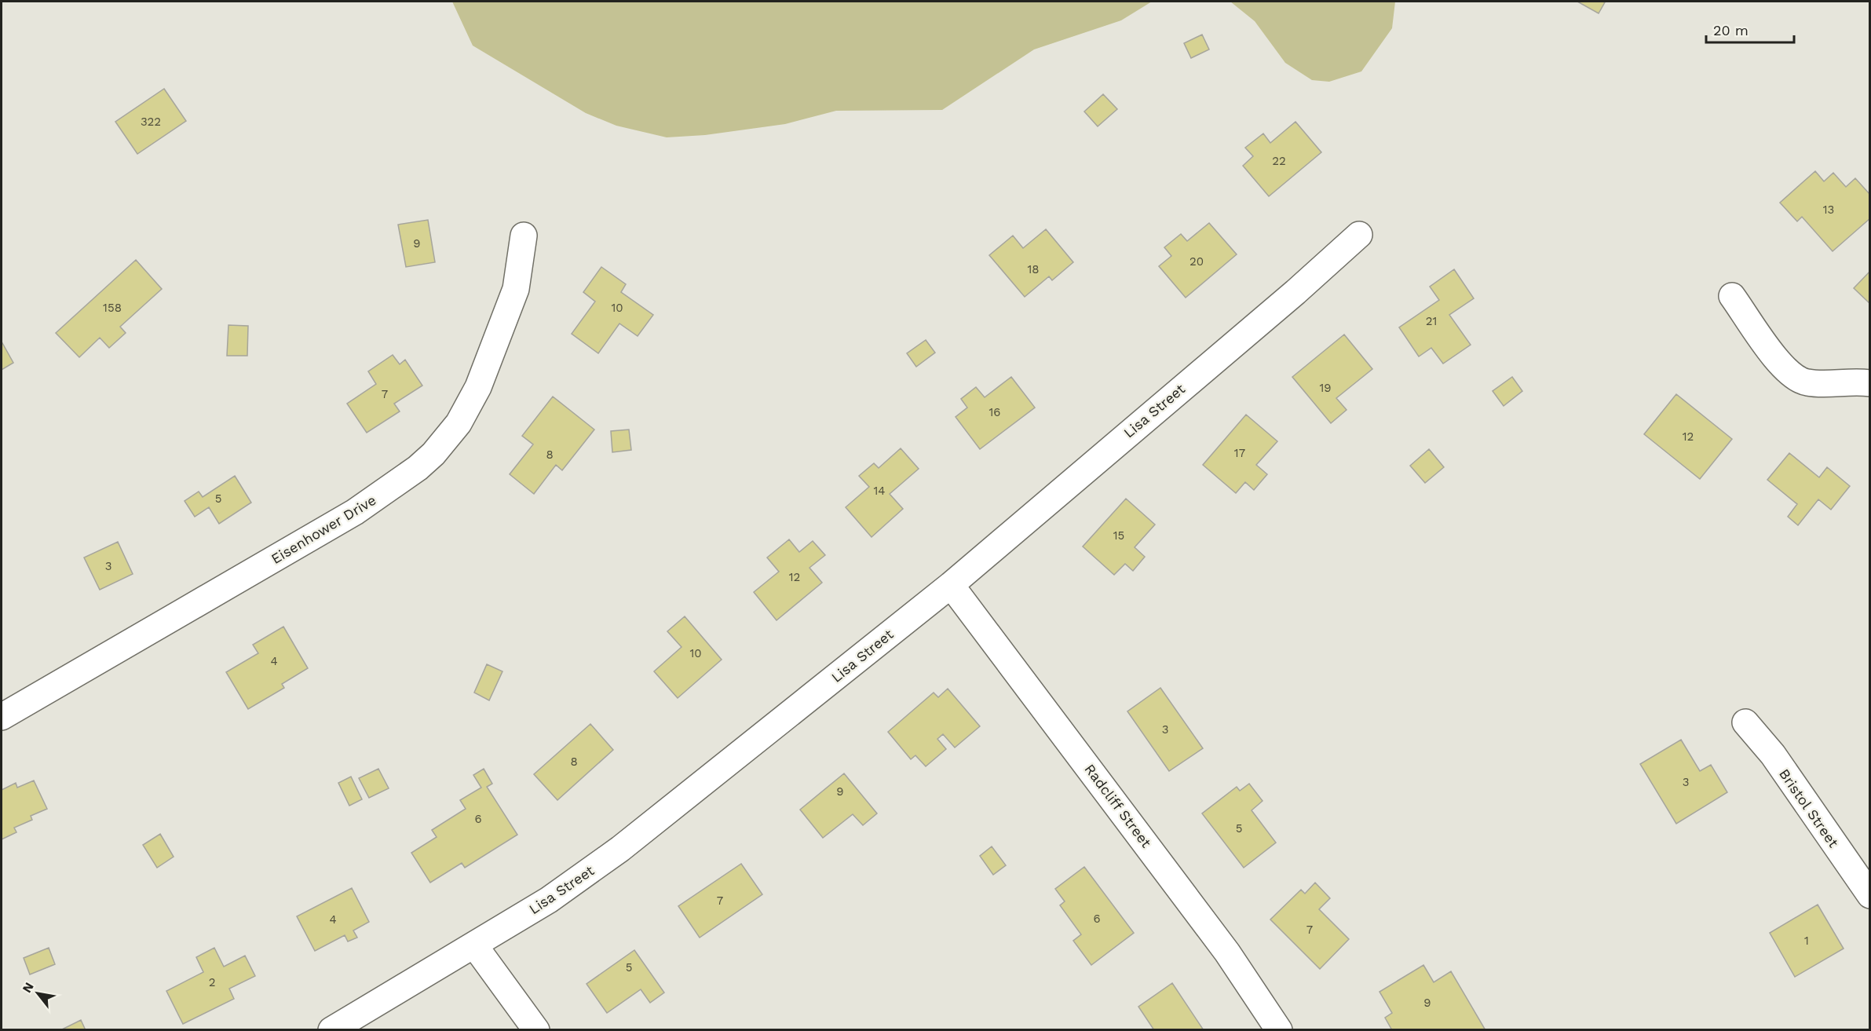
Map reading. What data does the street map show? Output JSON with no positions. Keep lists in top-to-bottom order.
{
  "streets": {
    "street": [
      "Lisa Street",
      "Eisenhower Drive",
      "Radcliff Street",
      "Bristol Street"
    ]
  },
  "crossings": [
    ["Lisa Street", "Radcliff Street"]
  ],
  "house_numbers": [
    "322",
    "22",
    "13",
    "9",
    "20",
    "18",
    "158",
    "10",
    "21",
    "19",
    "7",
    "16",
    "12",
    "17",
    "8",
    "14",
    "5",
    "15",
    "3",
    "12",
    "10",
    "4",
    "3",
    "8",
    "3",
    "9",
    "6",
    "5",
    "7",
    "6",
    "4",
    "7",
    "1",
    "5",
    "2",
    "9"
  ],
  "scale_bar": "20 m",
  "north": "top left"
}
